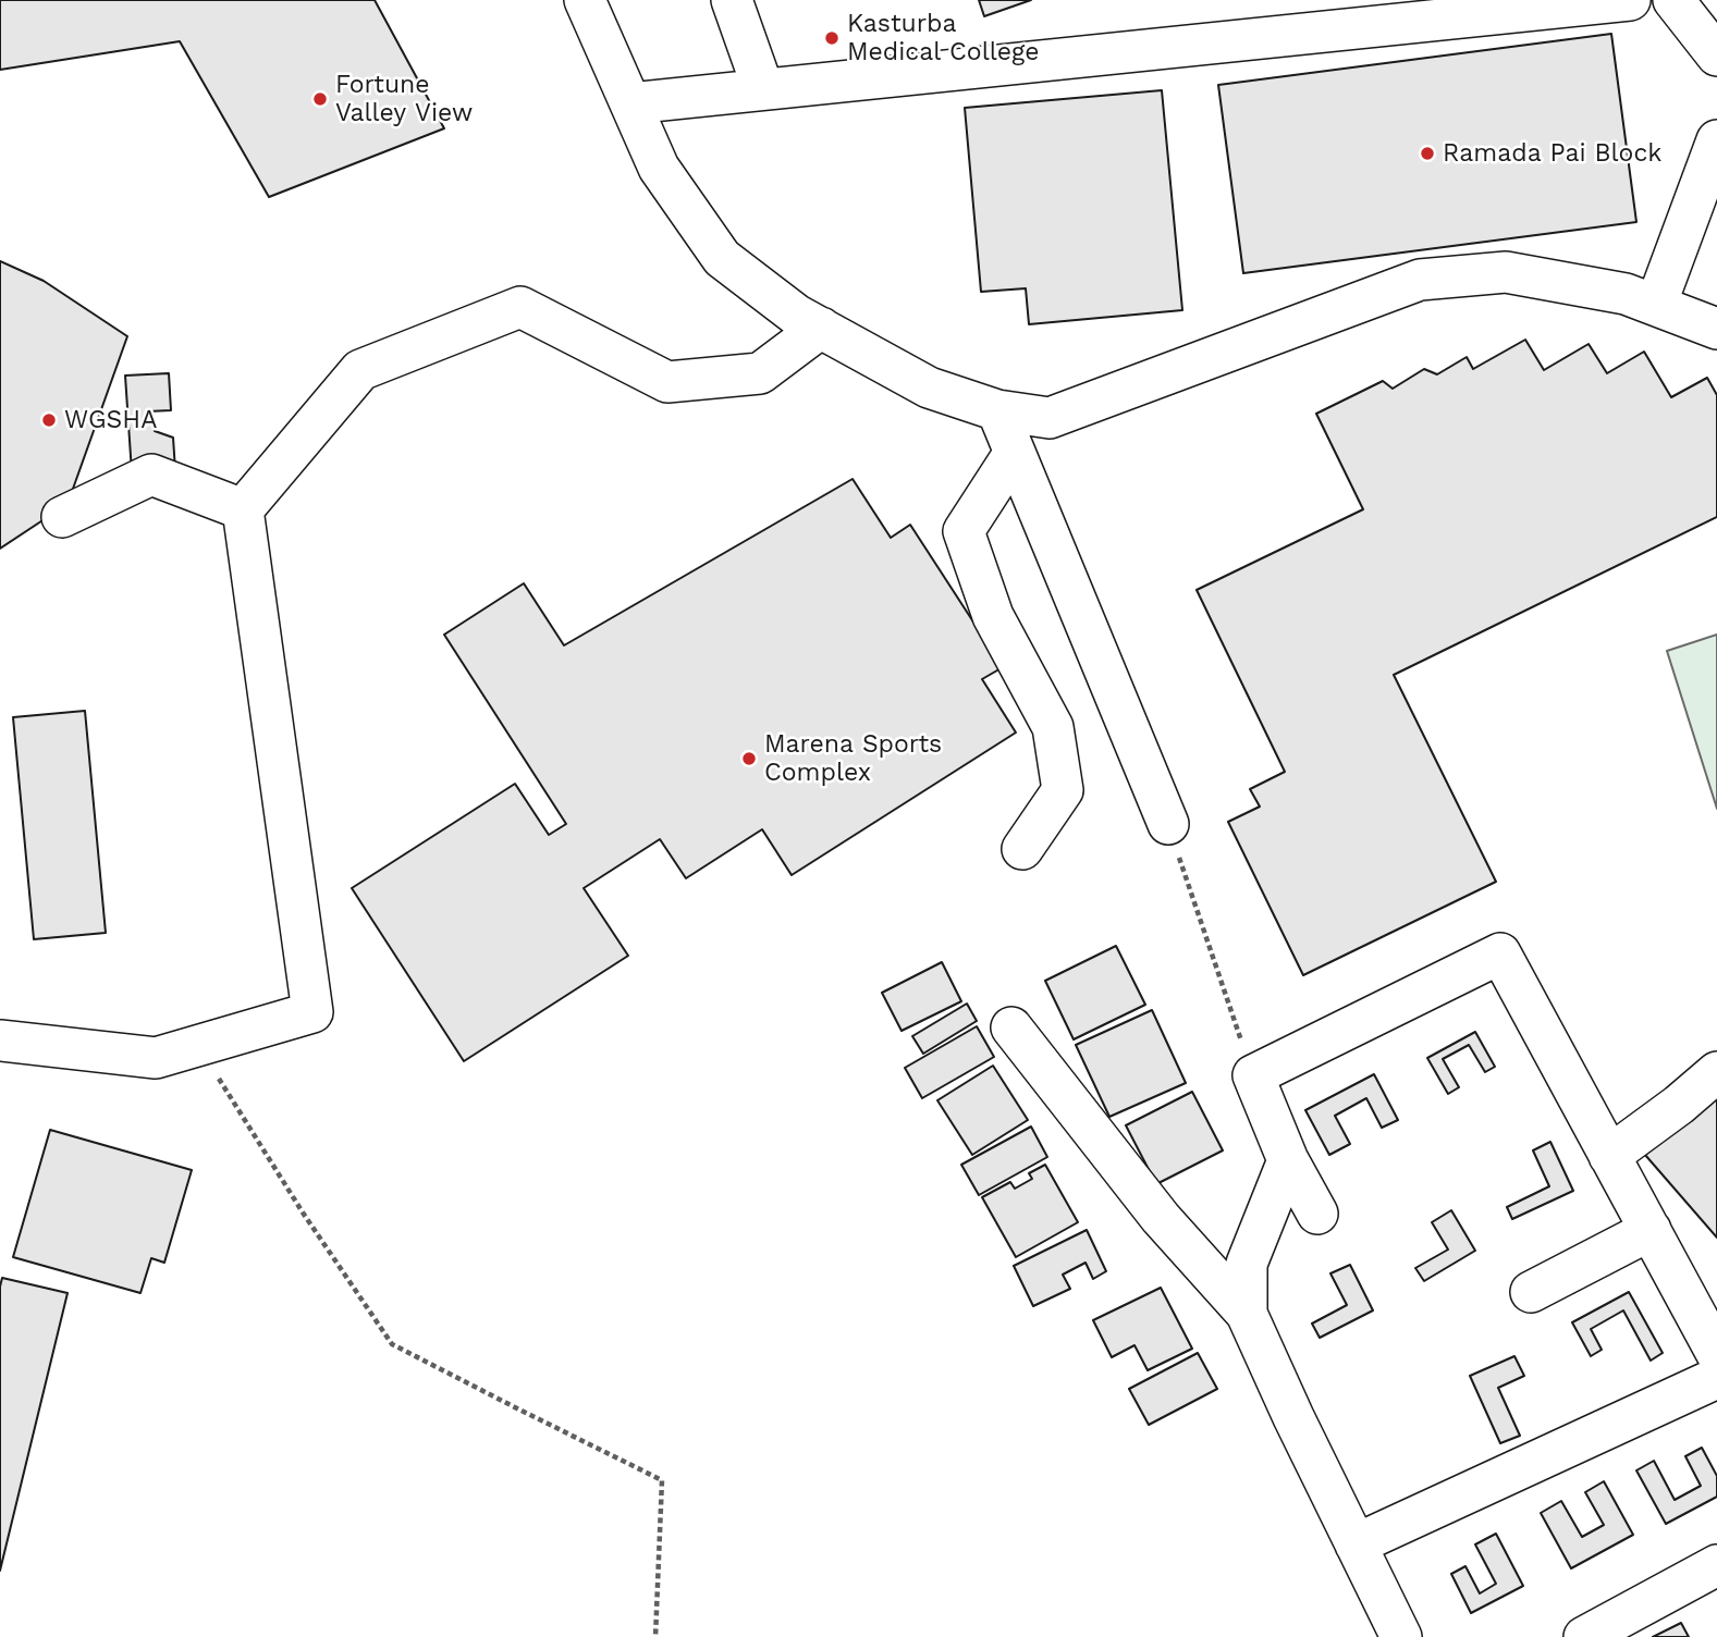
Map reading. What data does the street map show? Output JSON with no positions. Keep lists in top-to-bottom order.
{
  "places": [
    "Kasturba Medical College",
    "Fortune Valley View",
    "Ramada Pai Block",
    "WGSHA",
    "Marena Sports Complex"
  ]
}
